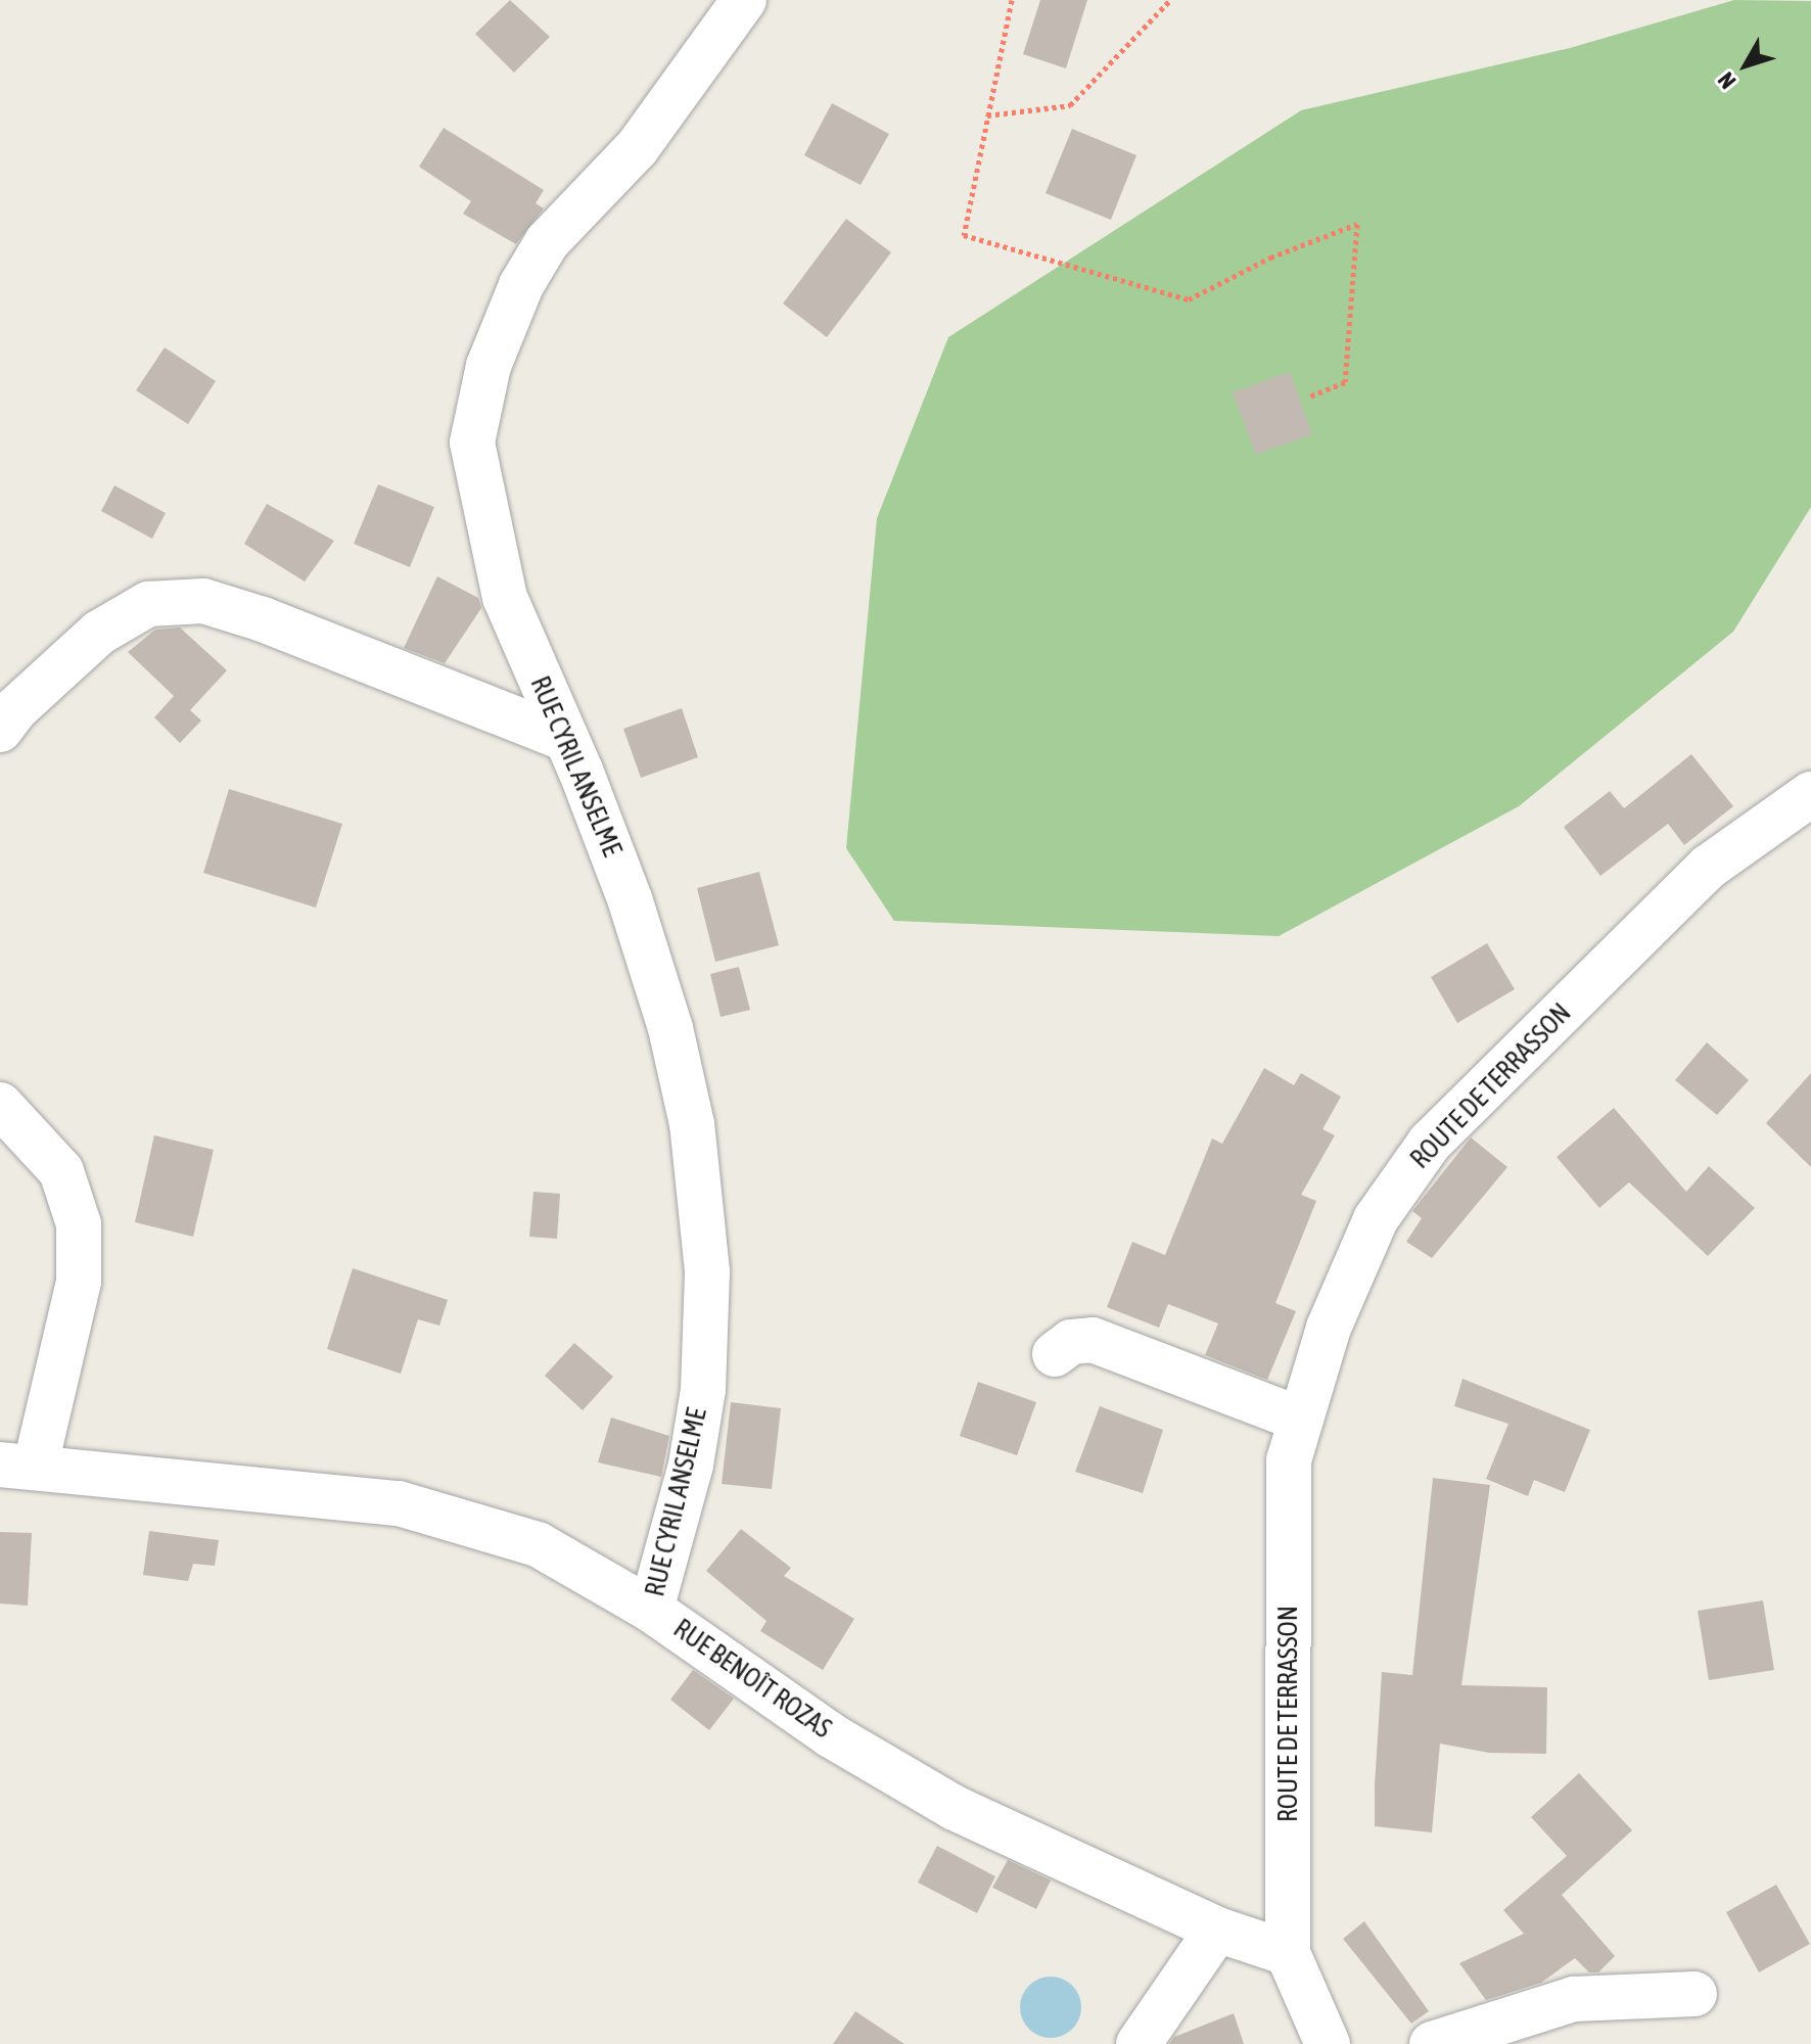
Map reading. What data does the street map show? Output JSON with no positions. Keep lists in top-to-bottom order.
{
  "streets": {
    "street": ["RUE CYRIL ANSELME", "ROUTE DE TERRASSON", "RUE BENOÎT ROZAS"]
  },
  "crossings": [
    ["RUE CYRIL ANSELME", "RUE BENOÎT ROZAS"],
    ["ROUTE DE TERRASSON", "RUE BENOÎT ROZAS"]
  ],
  "north": "bottom left"
}
